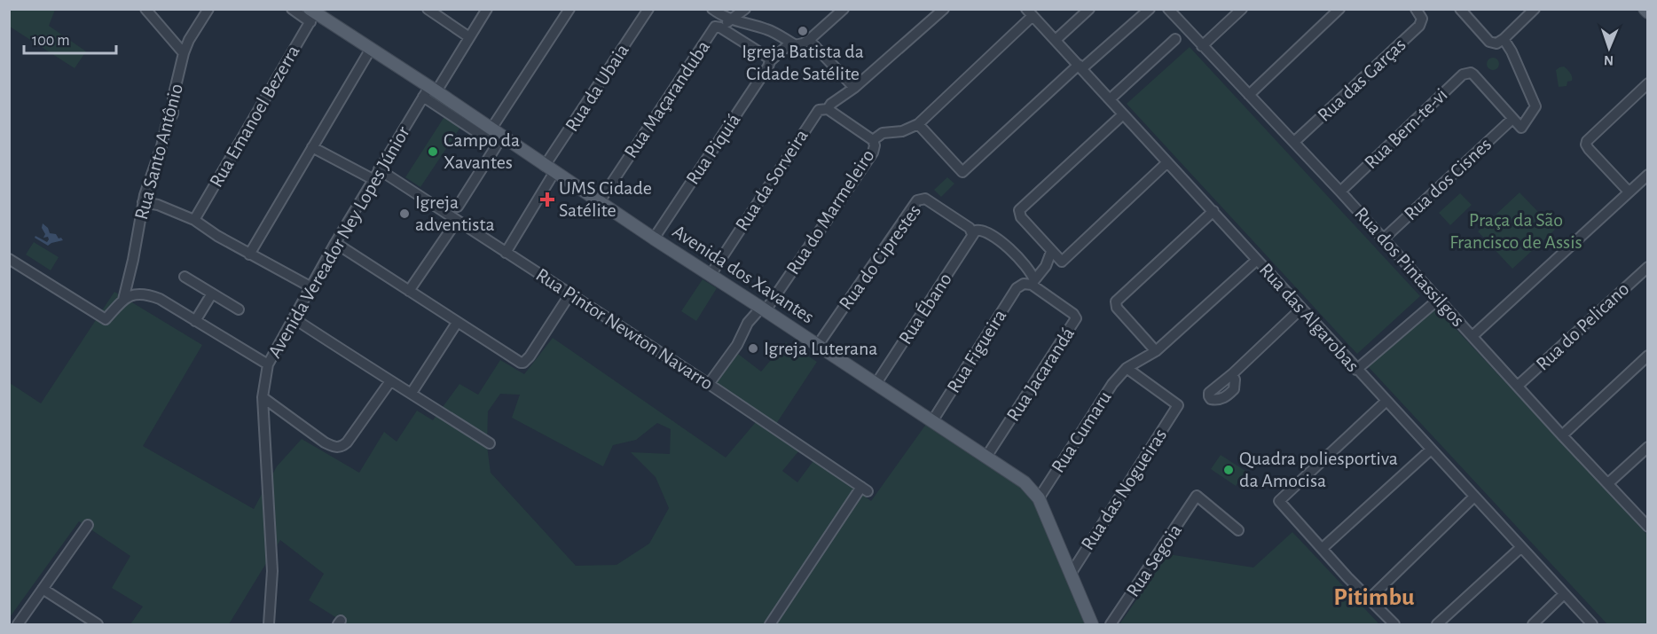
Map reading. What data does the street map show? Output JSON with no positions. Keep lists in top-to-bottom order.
{
  "streets": {
    "main road": ["Avenida dos Xavantes"],
    "street": [
      "Rua das Garças",
      "Rua da Ubaia",
      "Rua Maçaranduba",
      "Rua Emanoel Bezerra",
      "Rua Bem-te-vi",
      "Rua Piquiá",
      "Rua Santo Antônio",
      "Rua dos Cisnes",
      "Rua da Sorveira",
      "Rua do Marmeleiro",
      "Avenida Vereador Ney Lopes Júnior",
      "Rua do Ciprestes",
      "Rua dos Pintassilgos",
      "Rua Ébano",
      "Rua das Algarobas",
      "Rua do Pelicano",
      "Rua Pintor Newton Navarro",
      "Rua Figueira",
      "Rua Jacarandá",
      "Rua Cumaru",
      "Rua das Nogueiras",
      "Rua Segoia"
    ]
  },
  "crossings": [
    ["Rua das Garças", "Rua dos Pintassilgos"],
    ["Rua da Ubaia", "Avenida dos Xavantes"],
    ["Rua da Ubaia", "Rua Pintor Newton Navarro"],
    ["Rua Maçaranduba", "Avenida dos Xavantes"],
    ["Rua Emanoel Bezerra", "Avenida dos Xavantes"],
    ["Rua Bem-te-vi", "Rua dos Cisnes"],
    ["Rua Bem-te-vi", "Rua dos Pintassilgos"],
    ["Rua Piquiá", "Avenida dos Xavantes"],
    ["Rua dos Cisnes", "Rua dos Pintassilgos"],
    ["Rua da Sorveira", "Avenida dos Xavantes"],
    ["Rua do Marmeleiro", "Avenida dos Xavantes"],
    ["Rua do Marmeleiro", "Rua Pintor Newton Navarro"],
    ["Avenida Vereador Ney Lopes Júnior", "Avenida dos Xavantes"],
    ["Avenida Vereador Ney Lopes Júnior", "Rua Pintor Newton Navarro"],
    ["Rua do Ciprestes", "Avenida dos Xavantes"],
    ["Rua do Ciprestes", "Rua Ébano"],
    ["Rua dos Pintassilgos", "Rua do Pelicano"],
    ["Avenida dos Xavantes", "Rua Ébano"],
    ["Avenida dos Xavantes", "Rua Figueira"],
    ["Avenida dos Xavantes", "Rua Jacarandá"],
    ["Avenida dos Xavantes", "Rua Cumaru"],
    ["Avenida dos Xavantes", "Rua das Nogueiras"],
    ["Rua Figueira", "Rua Jacarandá"],
    ["Rua Cumaru", "Rua das Nogueiras"]
  ],
  "districts": ["Pitimbu"],
  "parks": ["Praça da São Francisco de Assis"],
  "places": {
    "other": [
      "Igreja Batista da Cidade Satélite",
      "Campo da Xavantes",
      "Igreja adventista",
      "Igreja Luterana",
      "Quadra poliesportiva da Amocisa"
    ],
    "health": ["UMS Cidade Satélite"]
  },
  "scale_bar": "100 m",
  "north": "bottom"
}
